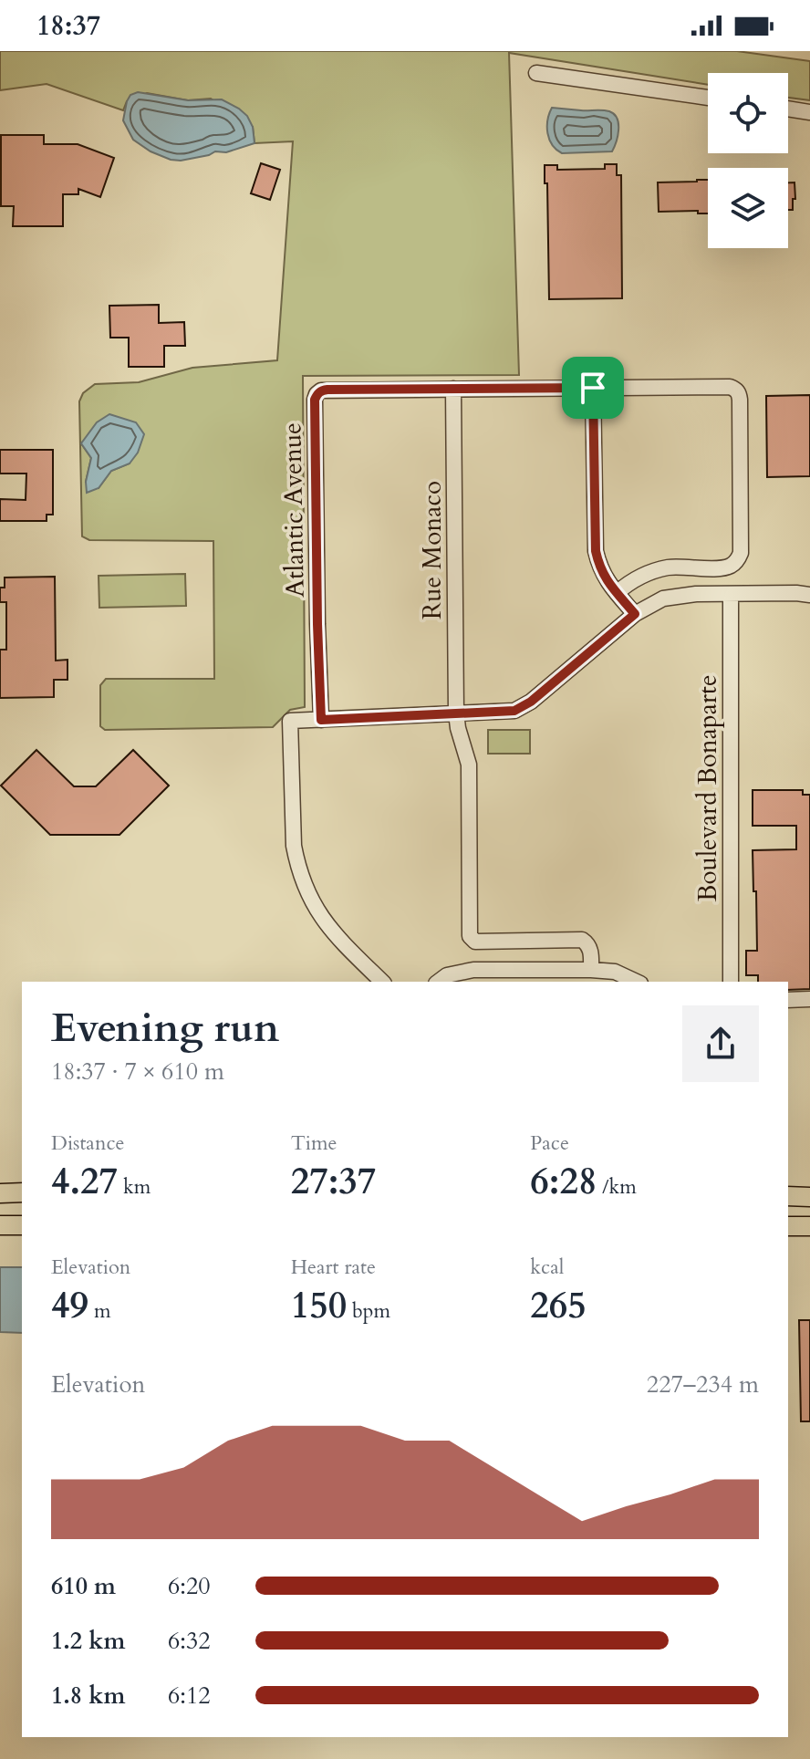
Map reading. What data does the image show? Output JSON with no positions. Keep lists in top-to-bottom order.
{
  "streets": {
    "street": ["Atlantic Avenue", "Rue Monaco", "Boulevard Bonaparte"]
  },
  "crossings": [
    ["Atlantic Avenue", "Rue Monaco"]
  ],
  "page": {
    "status": "18:37",
    "heading": ["Evening run", "18:37 · 7 × 610 m"],
    "stats": [
      ["Distance", "4.27 km"],
      ["Time", "27:37"],
      ["Pace", "6:28 /km"],
      ["Elevation", "49 m"],
      ["Heart rate", "150 bpm"],
      ["kcal", "265"]
    ],
    "chart": ["Elevation", "227–234 m"],
    "list": [
      {
        "name": "610 m",
        "note": "6:20"
      },
      {
        "name": "1.2 km",
        "note": "6:32"
      },
      {
        "name": "1.8 km",
        "note": "6:12"
      }
    ]
  }
}
